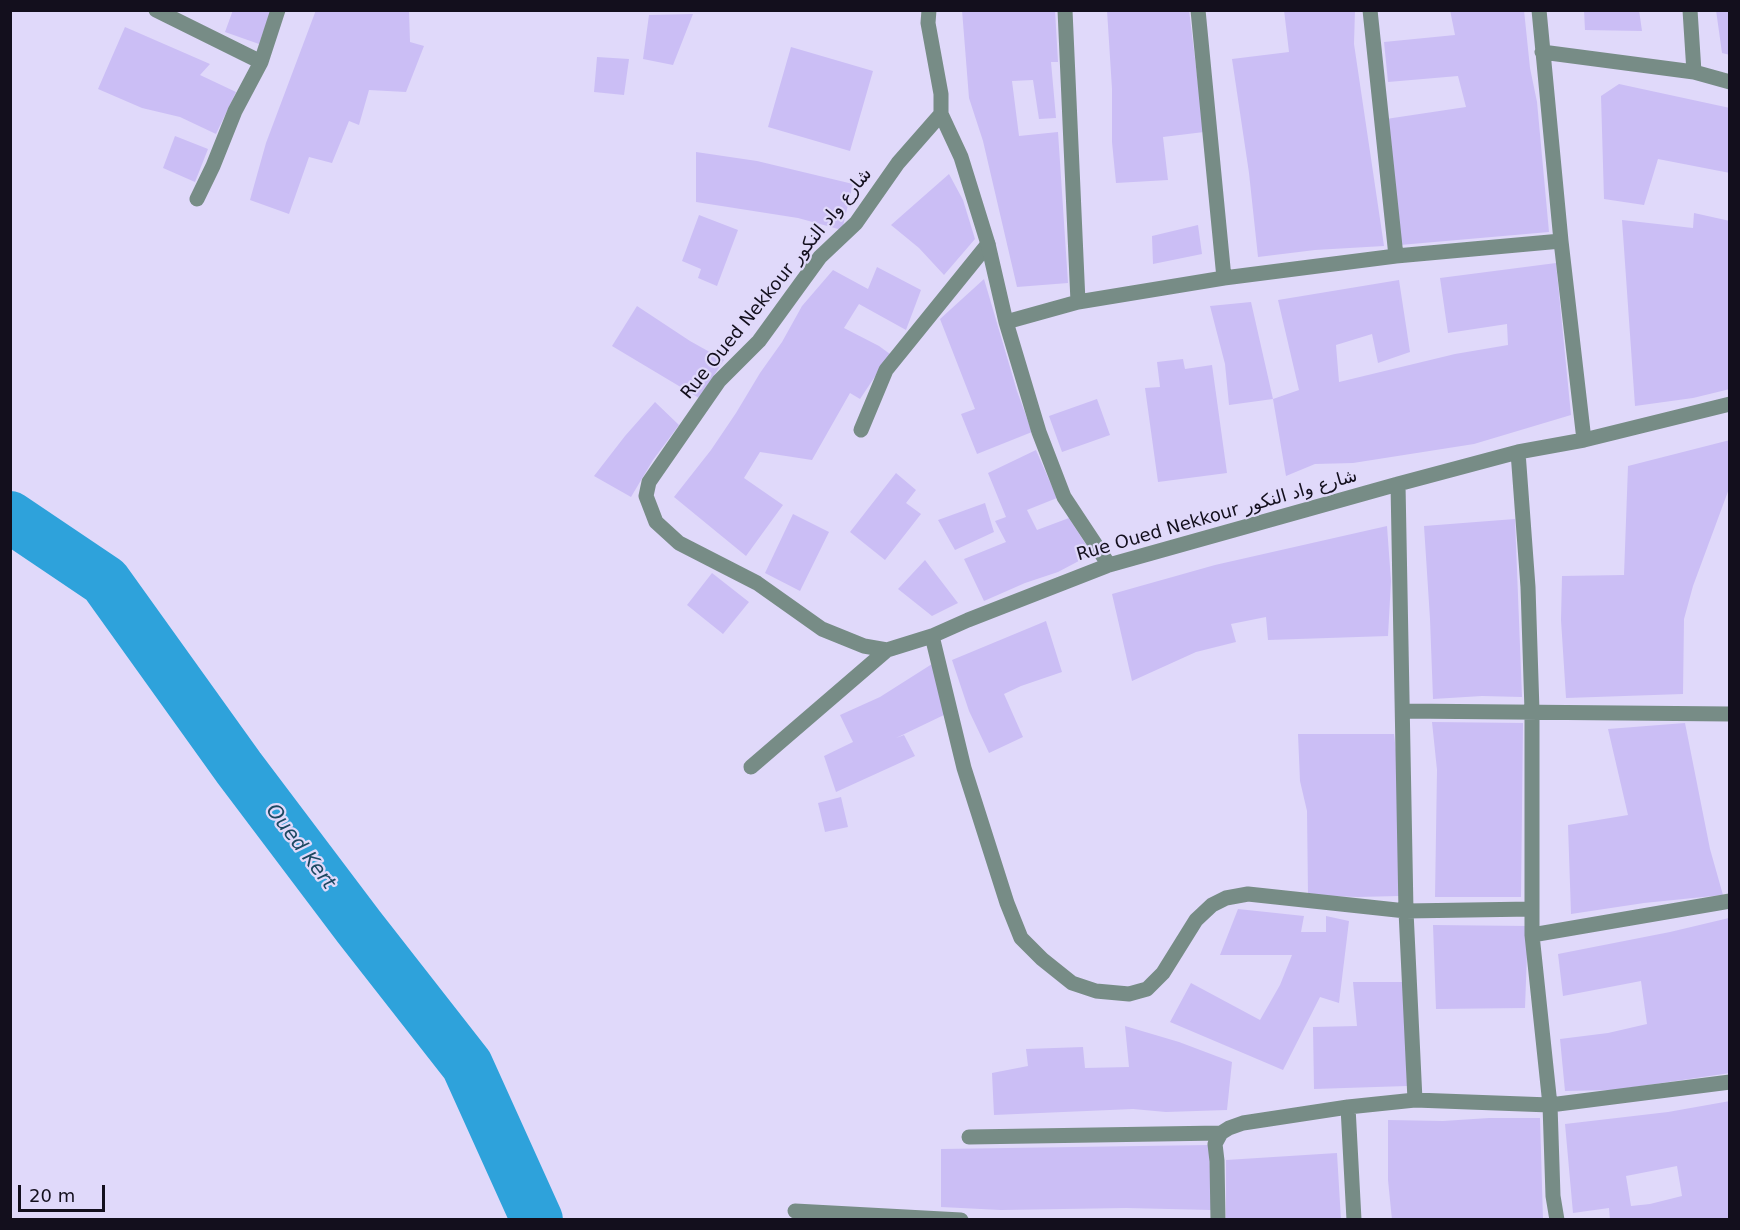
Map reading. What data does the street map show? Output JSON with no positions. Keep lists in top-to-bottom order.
{
  "streets": {
    "street": ["Rue Oued Nekkour شارع واد النکور"]
  },
  "water": ["Oued Kert"],
  "scale_bar": "20 m"
}
